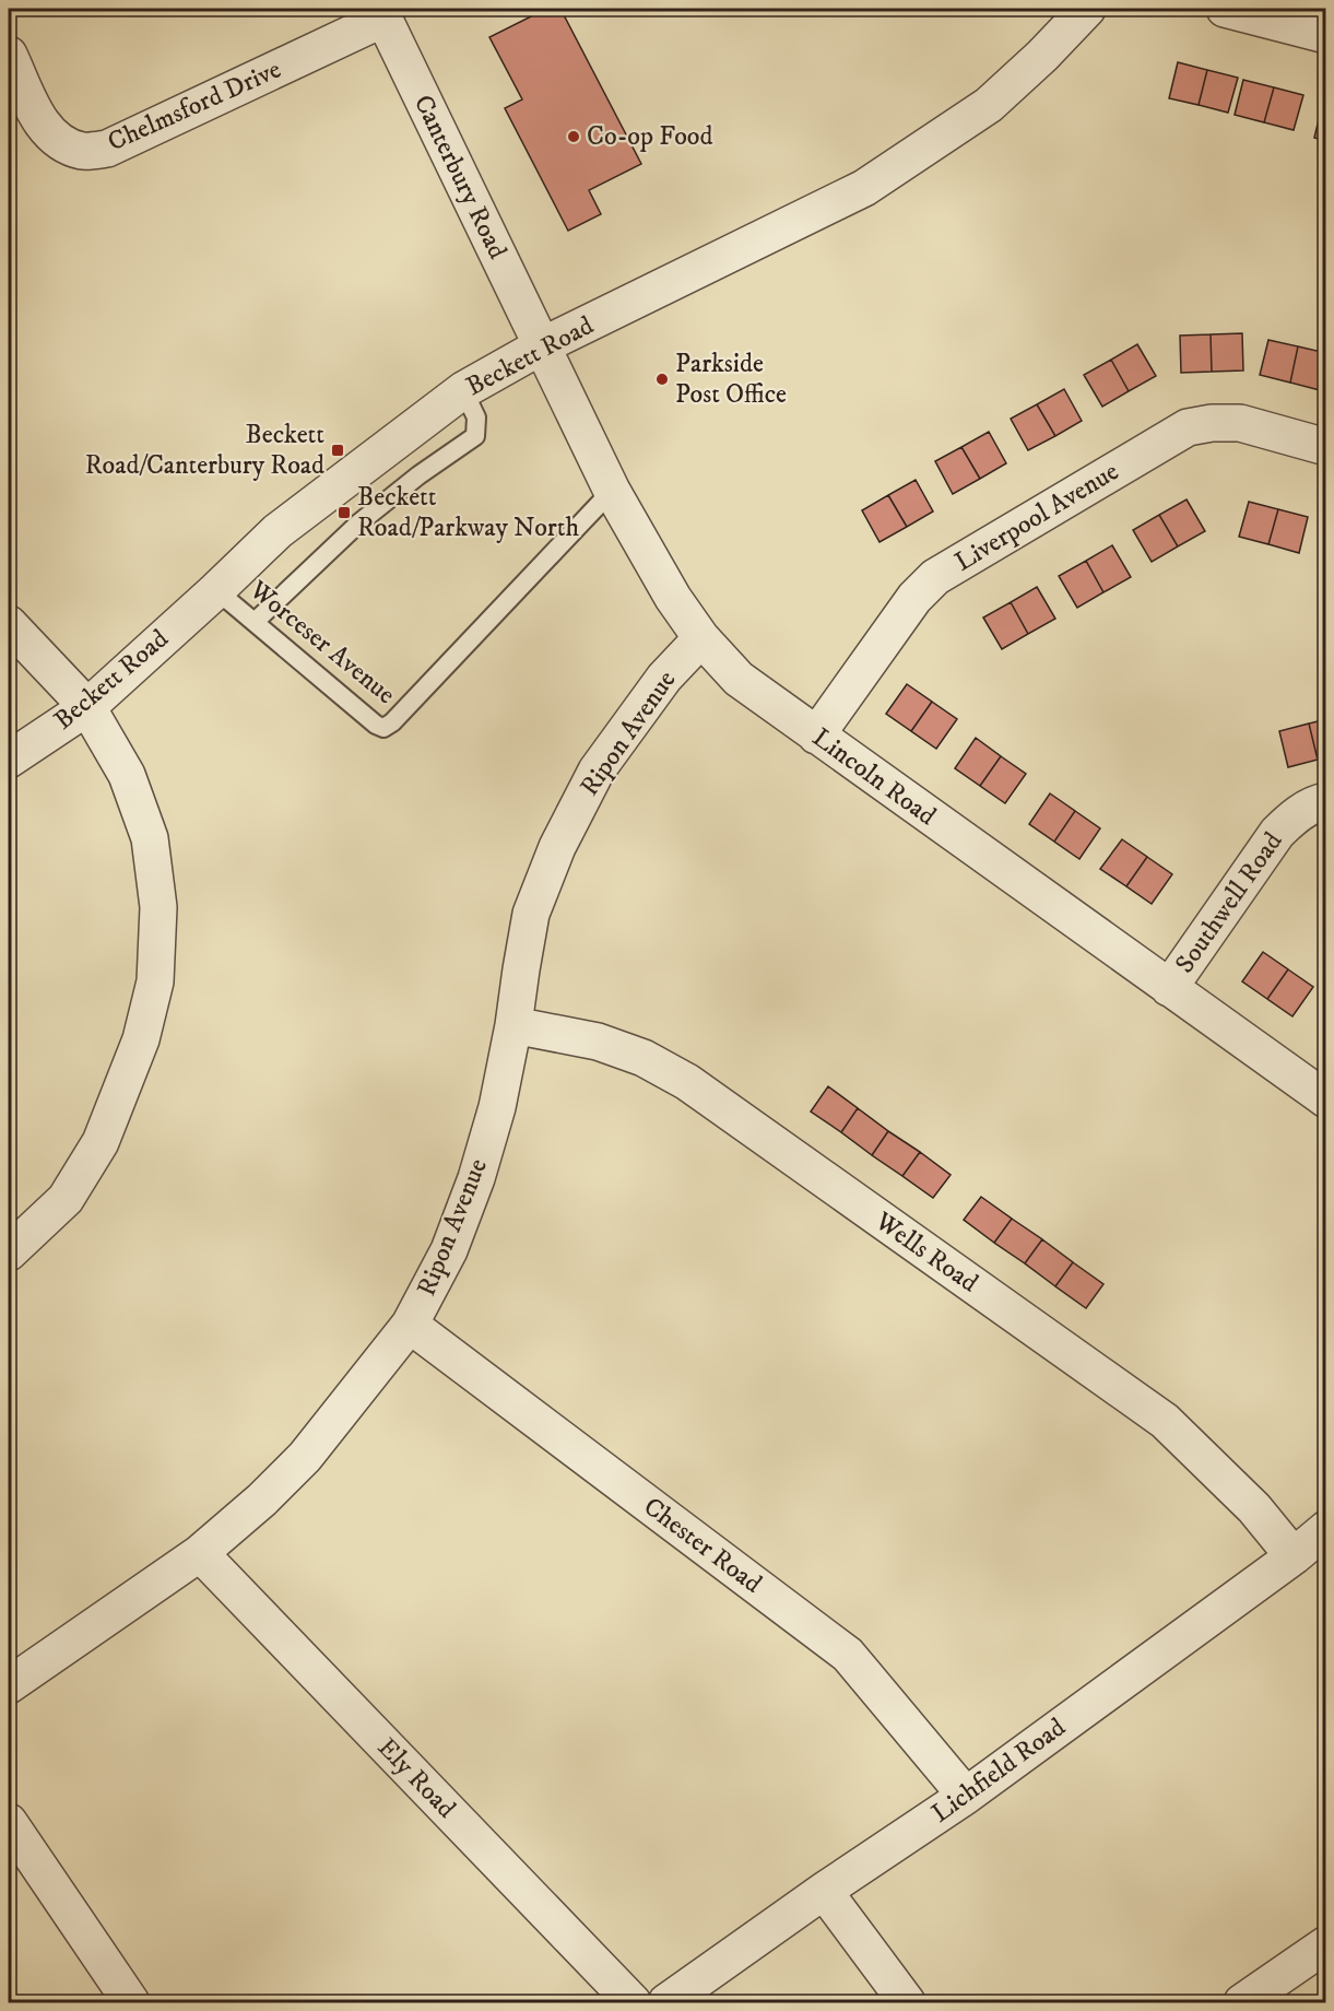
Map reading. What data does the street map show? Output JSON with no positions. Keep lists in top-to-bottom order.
{
  "streets": {
    "street": [
      "Chelmsford Drive",
      "Canterbury Road",
      "Beckett Road",
      "Liverpool Avenue",
      "Ripon Avenue",
      "Lincoln Road",
      "Southwell Road",
      "Wells Road",
      "Chester Road",
      "Lichfield Road",
      "Ely Road"
    ],
    "lane": ["Worceser Avenue"]
  },
  "crossings": [
    ["Chelmsford Drive", "Canterbury Road"],
    ["Canterbury Road", "Beckett Road"],
    ["Canterbury Road", "Lincoln Road"],
    ["Beckett Road", "Worceser Avenue"],
    ["Beckett Road", "Lincoln Road"],
    ["Liverpool Avenue", "Lincoln Road"],
    ["Worceser Avenue", "Lincoln Road"],
    ["Ripon Avenue", "Lincoln Road"],
    ["Ripon Avenue", "Wells Road"],
    ["Ripon Avenue", "Chester Road"],
    ["Ripon Avenue", "Ely Road"],
    ["Lincoln Road", "Southwell Road"],
    ["Wells Road", "Lichfield Road"],
    ["Chester Road", "Lichfield Road"]
  ],
  "places": {
    "other": ["Co-op Food", "Parkside Post Office"],
    "transit": ["Beckett Road/Canterbury Road", "Beckett Road/Parkway North"]
  }
}
